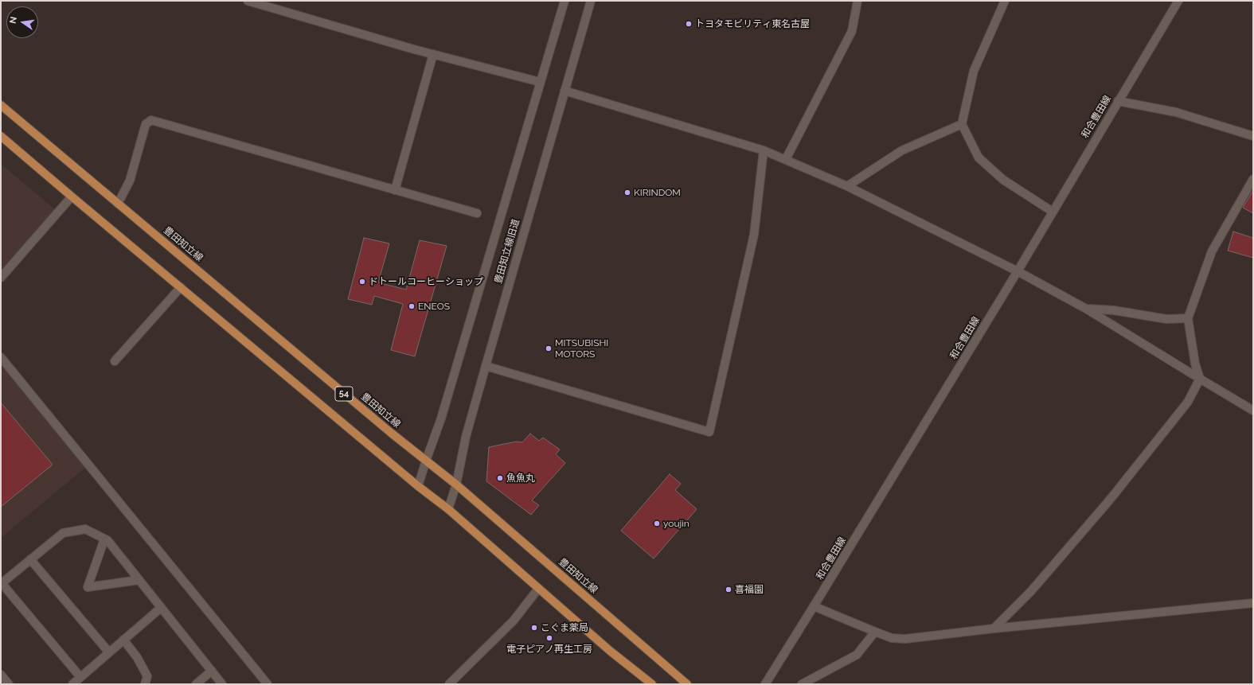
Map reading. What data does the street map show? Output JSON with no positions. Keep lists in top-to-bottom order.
{
  "streets": {
    "main road": ["豊田知立線", "54"],
    "street": ["和合豊田線", "豊田知立線旧道"]
  },
  "crossings": [
    ["豊田知立線", "豊田知立線旧道"],
    ["豊田知立線旧道", "54"]
  ],
  "places": [
    "トヨタモビリティ東名古屋",
    "KIRINDOM",
    "ドトールコーヒーショップ",
    "ENEOS",
    "MITSUBISHI MOTORS",
    "魚魚丸",
    "youjin",
    "喜福園",
    "こぐま薬局",
    "電子ピアノ再生工房"
  ],
  "north": "left"
}
